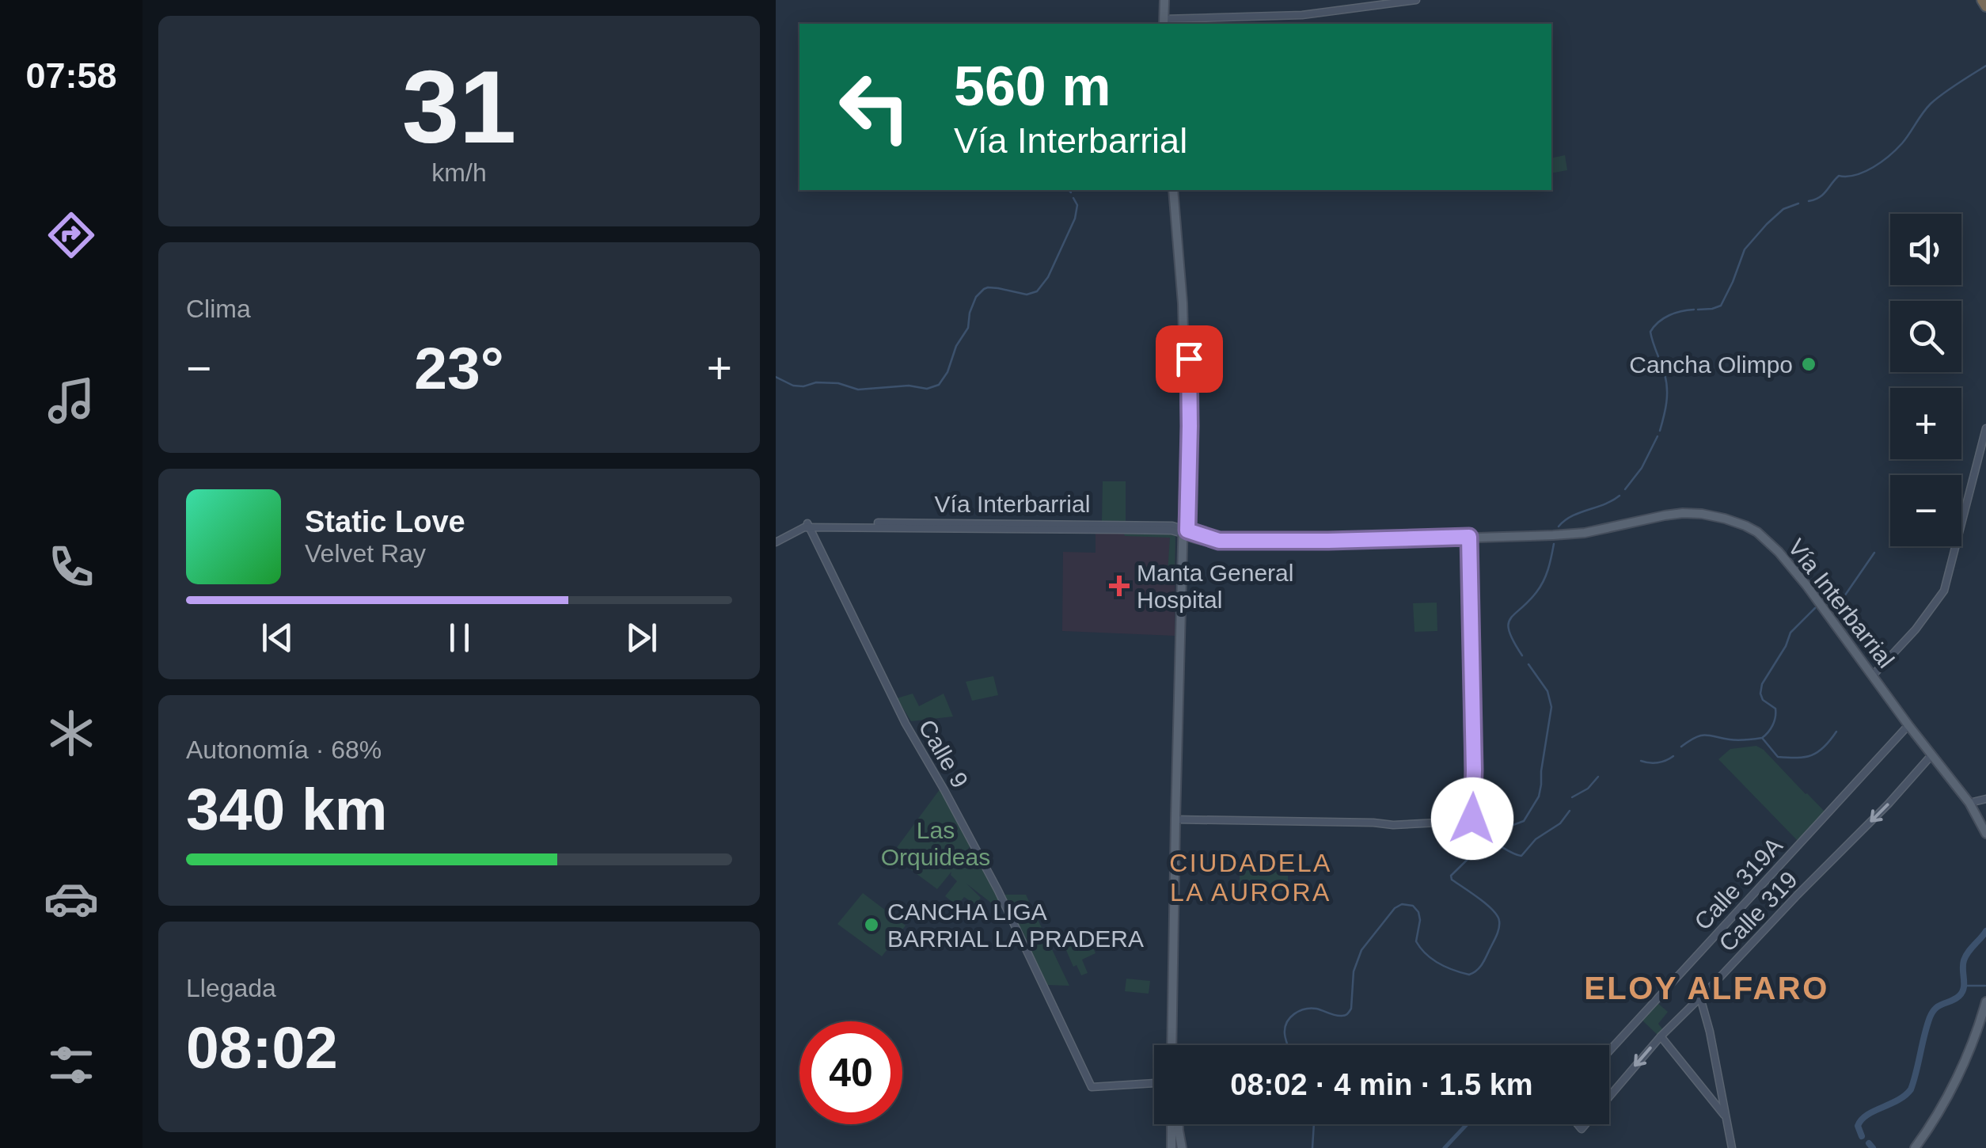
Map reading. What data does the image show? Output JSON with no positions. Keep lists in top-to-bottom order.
{
  "streets": {
    "main road": ["Vía Interbarrial"],
    "street": ["Calle 9", "Calle 319A", "Calle 319"]
  },
  "crossings": [
    ["Vía Interbarrial", "Calle 9"],
    ["Vía Interbarrial", "Calle 319A"],
    ["Vía Interbarrial", "Calle 319"]
  ],
  "one_way": ["Calle 319"],
  "districts": ["CIUDADELA LA AURORA", "ELOY ALFARO"],
  "parks": ["Las Orquideas"],
  "places": {
    "other": ["Cancha Olimpo", "CANCHA LIGA BARRIAL LA PRADERA"],
    "health": ["Manta General Hospital"]
  },
  "page": {
    "tabs": "07:58",
    "tile": [
      ["31", "km/h"],
      "Clima",
      ["Autonomía · 68%", "340 km"],
      ["Llegada", "08:02"]
    ],
    "turn": ["560 m", "Vía Interbarrial"],
    "map_buttons": ["+", "−"],
    "heat": ["−", "23°", "+"],
    "song": ["Static Love", "Velvet Ray"],
    "limit": "40",
    "trip": "08:02 · 4 min · 1.5 km"
  }
}
